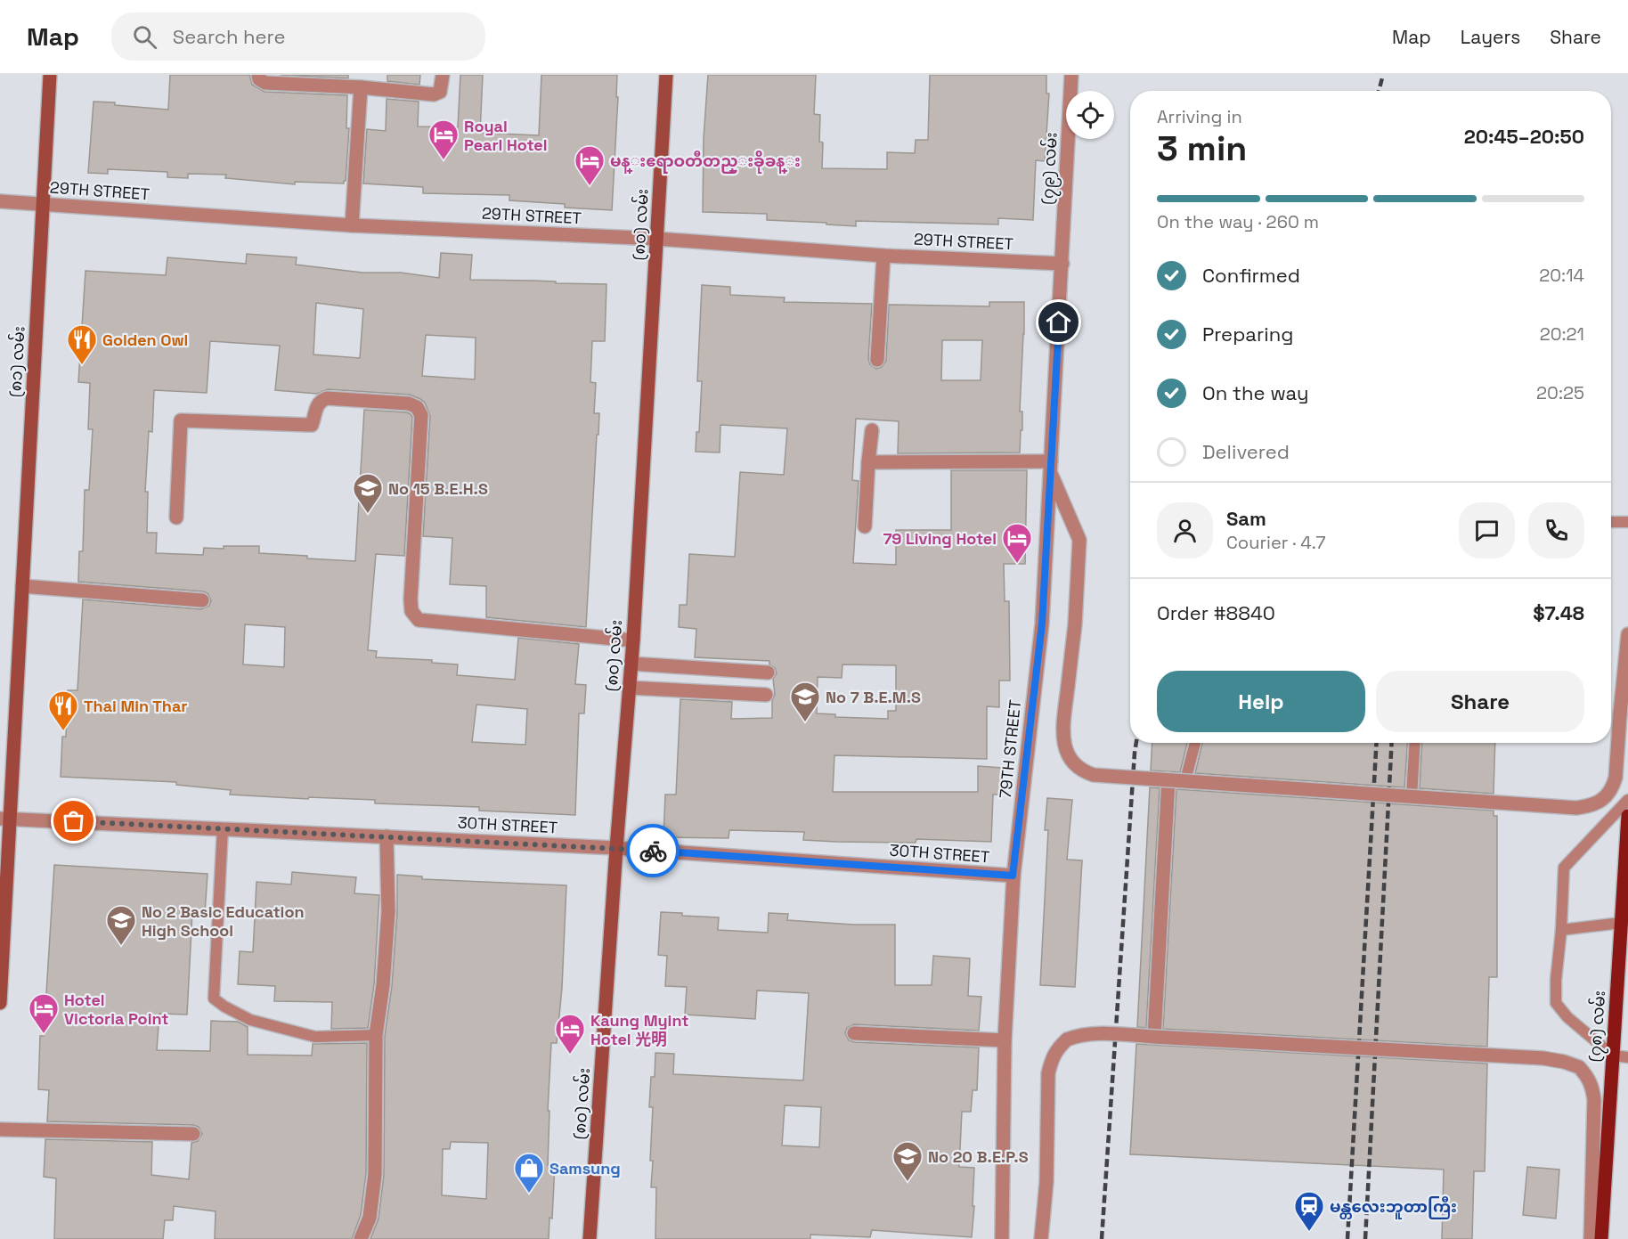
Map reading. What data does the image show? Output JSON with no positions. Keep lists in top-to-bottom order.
{
  "streets": {
    "main road": ["(၈၀) လမ်း", "(၈၁) လမ်း", "(၇၈) လမ်း"],
    "street": [
      "(၇၉) လမ်း",
      "29TH STREET",
      "79TH STREET",
      "30TH STREET"
    ]
  },
  "crossings": [
    ["(၇၉) လမ်း", "29TH STREET"],
    ["(၇၉) လမ်း", "79TH STREET"],
    ["29TH STREET", "(၈၀) လမ်း"],
    ["29TH STREET", "(၈၁) လမ်း"],
    ["29TH STREET", "79TH STREET"],
    ["(၈၀) လမ်း", "30TH STREET"],
    ["(၈၁) လမ်း", "30TH STREET"],
    ["79TH STREET", "30TH STREET"]
  ],
  "places": {
    "hotel": [
      "Royal Pearl Hotel",
      "မန္းဧရာဝတီတည္းခိုခန္း",
      "79 Living Hotel",
      "Hotel Victoria Point",
      "Kaung Myint Hotel 光明"
    ],
    "restaurant": ["Golden Owl", "Thai Min Thar"],
    "school or university": [
      "No 15 B.E.H.S",
      "No 7 B.E.M.S",
      "No 2 Basic Education High School",
      "No 20 B.E.P.S"
    ],
    "shop": ["Samsung"],
    "station": ["မန္တလေးဘူတာကြီး"]
  },
  "page": {
    "header": "Map",
    "search": "Search here",
    "nav": ["Map", "Layers", "Share"],
    "heading": ["3 min", "Arriving in", "20:45–20:50"],
    "panel": [
      "Sam",
      "Courier · 4.7",
      "Order #8840",
      "$7.48"
    ],
    "bar": "On the way · 260 m",
    "list": [
      ["Confirmed", "20:14"],
      ["Preparing", "20:21"],
      ["On the way", "20:25"],
      "Delivered"
    ],
    "buttons": ["Help", "Share"]
  }
}
